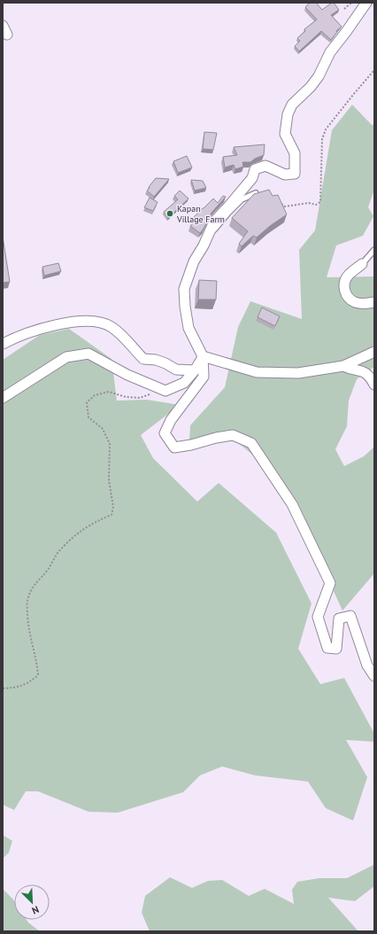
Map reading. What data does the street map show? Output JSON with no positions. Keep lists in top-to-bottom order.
{
  "places": ["Kapan Village Farm"],
  "north": "bottom right"
}
